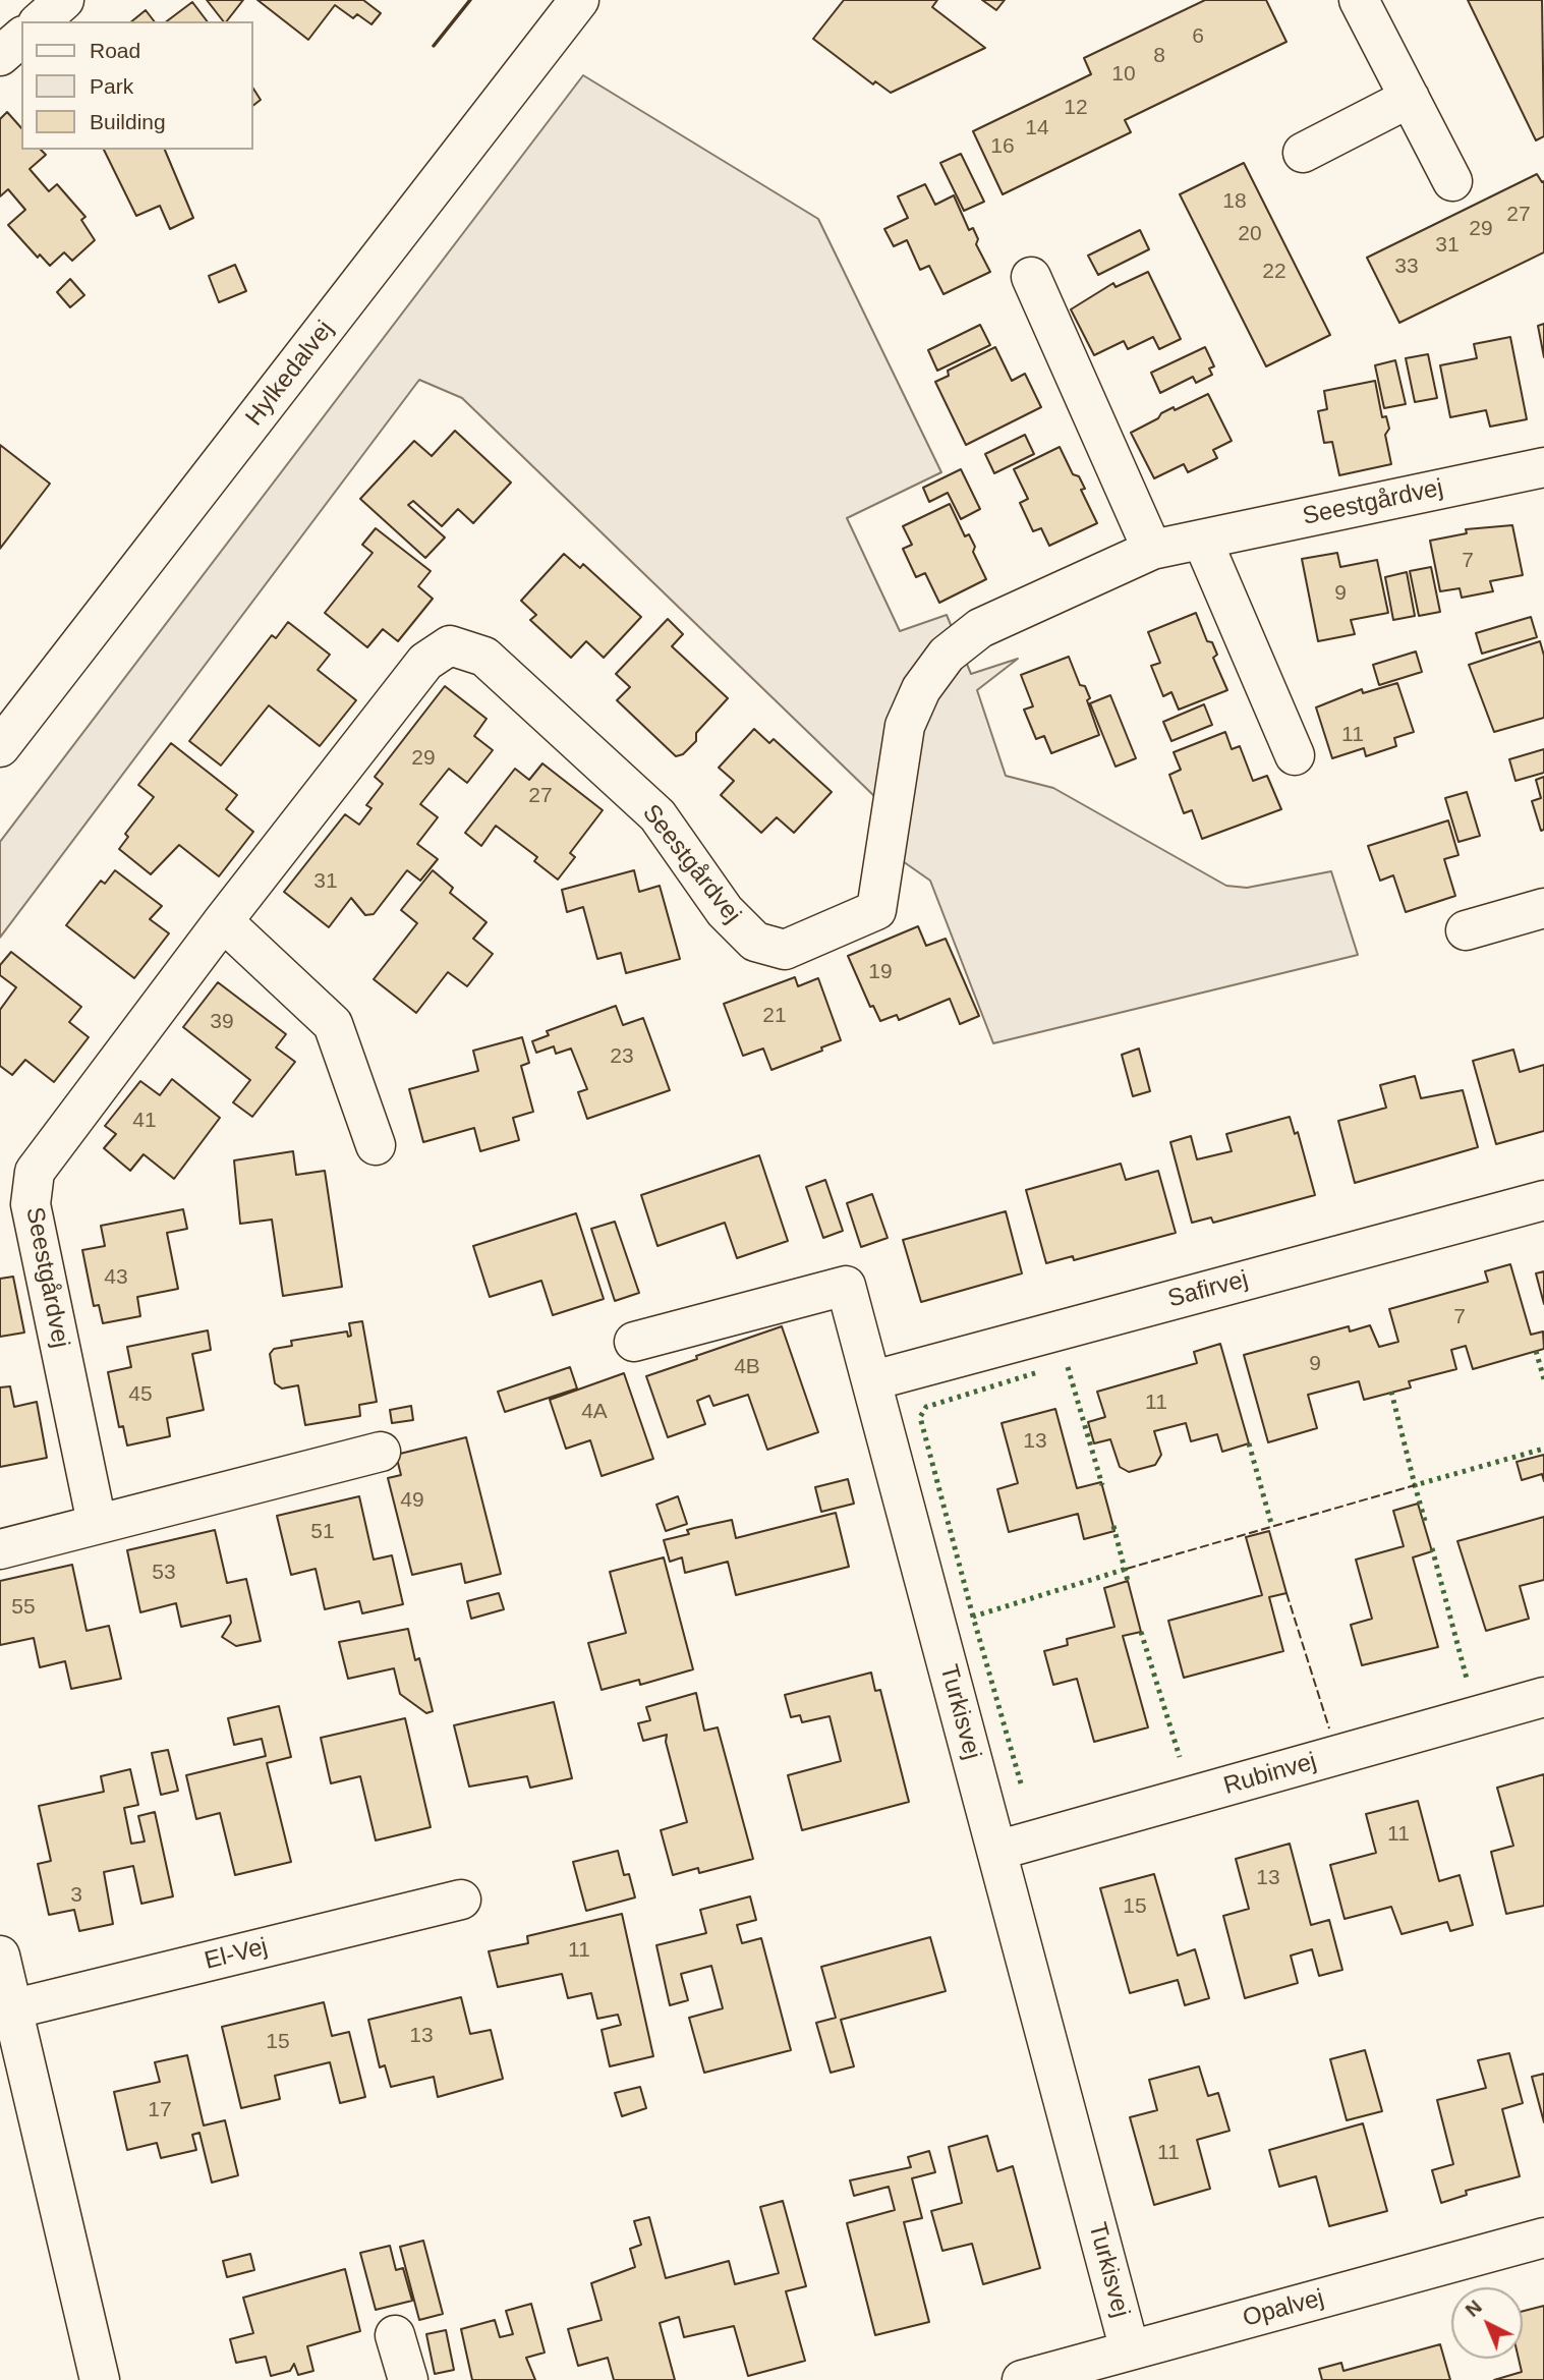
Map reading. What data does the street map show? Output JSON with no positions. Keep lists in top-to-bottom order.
{
  "streets": {
    "street": [
      "Hylkedalvej",
      "Seestgårdvej",
      "Safirvej",
      "Turkisvej",
      "Rubinvej",
      "El-Vej",
      "Opalvej"
    ]
  },
  "crossings": [
    ["Safirvej", "Turkisvej"],
    ["Turkisvej", "Rubinvej"],
    ["Turkisvej", "Opalvej"]
  ],
  "house_numbers": [
    "6",
    "8",
    "10",
    "12",
    "14",
    "16",
    "18",
    "27",
    "29",
    "20",
    "31",
    "33",
    "22",
    "7",
    "9",
    "11",
    "29",
    "27",
    "31",
    "19",
    "21",
    "39",
    "23",
    "41",
    "43",
    "7",
    "9",
    "4B",
    "45",
    "11",
    "4A",
    "13",
    "49",
    "51",
    "53",
    "55",
    "11",
    "13",
    "3",
    "15",
    "11",
    "13",
    "15",
    "17",
    "11"
  ],
  "legend": ["Road", "Park", "Building"],
  "north": "top left"
}
